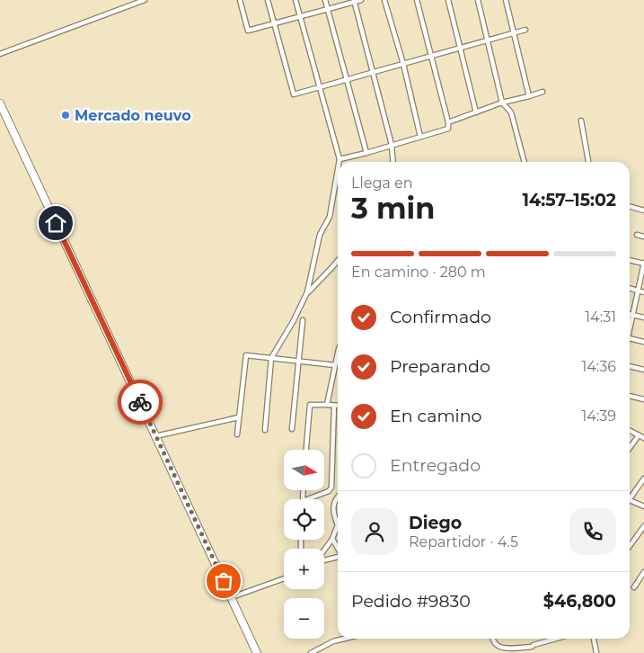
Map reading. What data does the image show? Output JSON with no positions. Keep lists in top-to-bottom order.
{
  "places": ["Mercado neuvo"],
  "north": "right",
  "page": {
    "heading": ["3 min", "Llega en", "14:57–15:02"],
    "panel": [
      "Diego",
      "Repartidor · 4.5",
      "Pedido #9830",
      "$46,800"
    ],
    "bar": "En camino · 280 m",
    "list": [
      ["Confirmado", "14:31"],
      ["Preparando", "14:36"],
      ["En camino", "14:39"],
      "Entregado"
    ],
    "map_buttons": ["+", "−"]
  }
}
